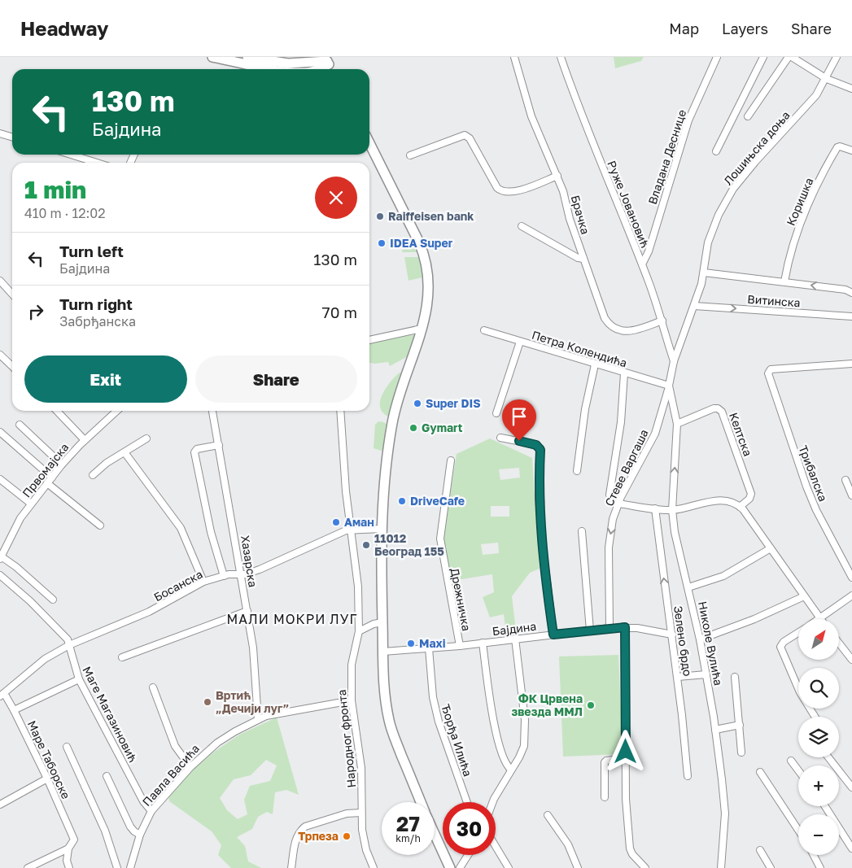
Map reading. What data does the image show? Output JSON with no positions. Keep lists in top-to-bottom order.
{
  "streets": {
    "street": [
      "Лошињска доња",
      "Владана Деснице",
      "Коришка",
      "Руже Јовановић",
      "Брачка",
      "Витинска",
      "Петра Колендића",
      "Келтска",
      "Стеве Варгаша",
      "Првомајска",
      "Трибалска",
      "Хазарска",
      "Босанска",
      "Дрежничка",
      "Бајдина",
      "Зелено брдо",
      "Николе Вулића",
      "Маге Магазиновић",
      "Народног фронта",
      "Ђорђа Илића",
      "Маре Таборске",
      "Павла Васића"
    ]
  },
  "crossings": [
    ["Лошињска доња", "Витинска"],
    ["Владана Деснице", "Руже Јовановић"],
    ["Руже Јовановић", "Брачка"],
    ["Петра Колендића", "Стеве Варгаша"],
    ["Келтска", "Николе Вулића"],
    ["Стеве Варгаша", "Бајдина"],
    ["Хазарска", "Босанска"],
    ["Хазарска", "Павла Васића"],
    ["Босанска", "Маге Магазиновић"],
    ["Босанска", "Народног фронта"],
    ["Босанска", "Маре Таборске"],
    ["Дрежничка", "Бајдина"],
    ["Бајдина", "Зелено брдо"],
    ["Бајдина", "Ђорђа Илића"],
    ["Маге Магазиновић", "Павла Васића"],
    ["Народног фронта", "Павла Васића"]
  ],
  "one_way": ["Зелено брдо"],
  "districts": ["МАЛИ МОКРИ ЛУГ"],
  "places": [
    "Raiffeisen bank",
    "IDEA Super",
    "Super DIS",
    "Gymart",
    "DriveCafe",
    "Аман",
    "11012 Београд 155",
    "Maxi",
    "Вртић „Дечији луг”",
    "ФК Црвена звезда ММЛ",
    "Трпеза"
  ],
  "north": "top right",
  "page": {
    "header": "Headway",
    "nav": ["Map", "Layers", "Share"],
    "turn": ["130 m", "Бајдина"],
    "heading": ["1 min", "410 m · 12:02"],
    "list": [
      {
        "name": "Turn left",
        "note": "Бајдина",
        "value": "130 m"
      },
      {
        "name": "Turn right",
        "note": "Забрђанска",
        "value": "70 m"
      }
    ],
    "buttons": ["Exit", "Share"],
    "map_buttons": ["+", "−"],
    "speed": "27 km/h",
    "limit": "30"
  }
}
